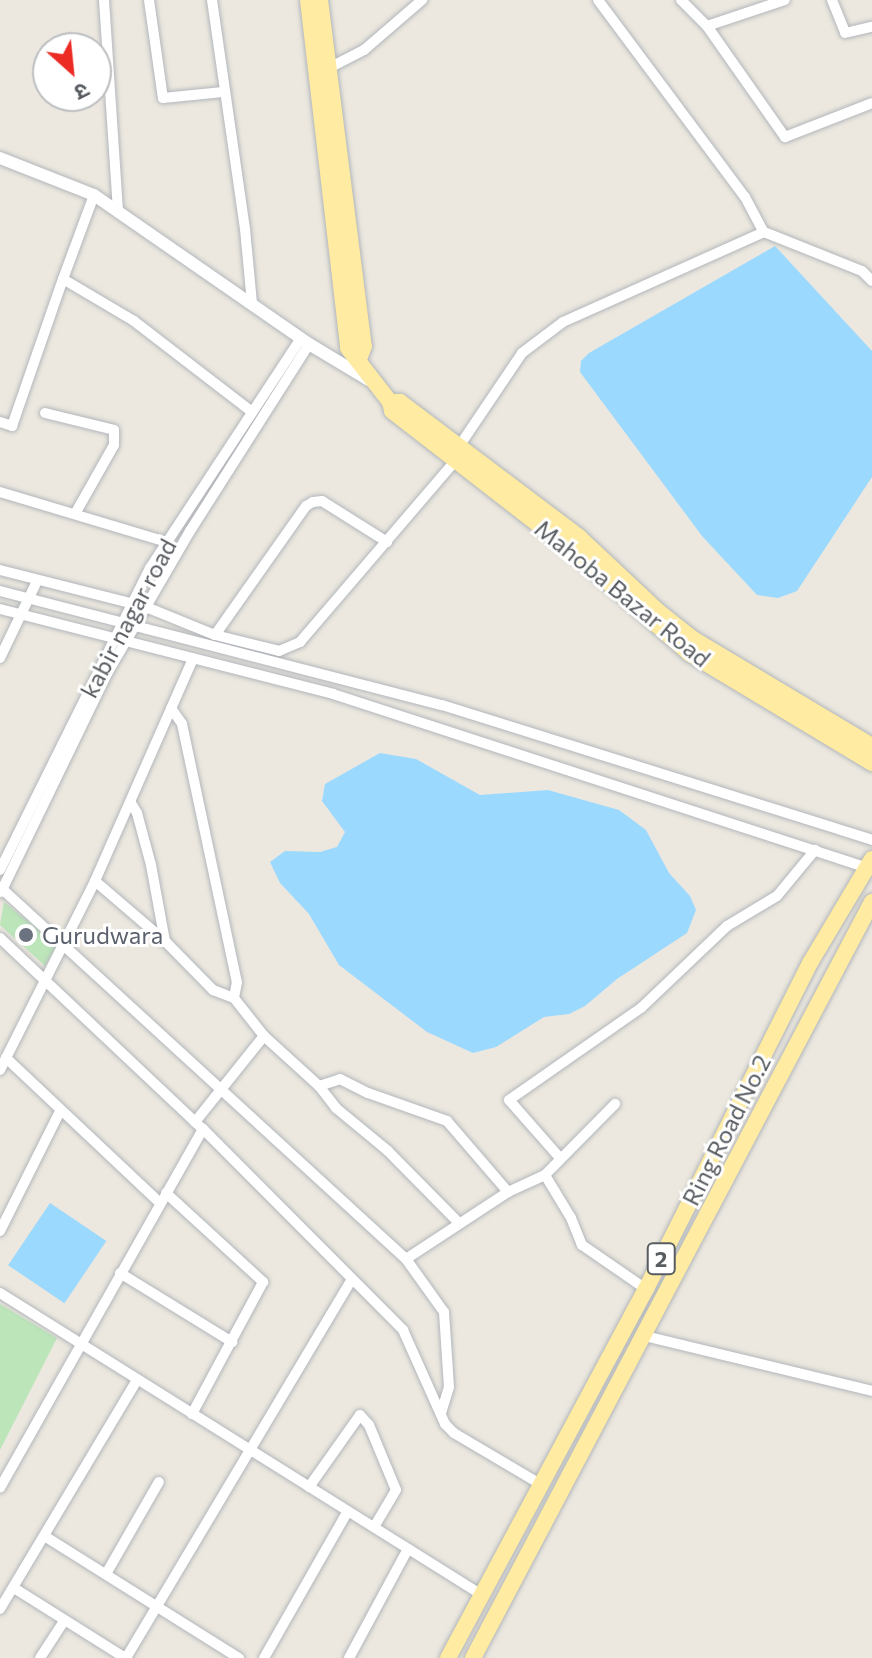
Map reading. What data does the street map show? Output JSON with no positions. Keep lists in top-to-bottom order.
{
  "streets": {
    "main road": ["Mahoba Bazar Road", "Ring Road No.2", "2"],
    "street": ["kabir nagar road"]
  },
  "crossings": [
    ["Mahoba Bazar Road", "kabir nagar road"]
  ],
  "places": ["Gurudwara"],
  "north": "bottom right"
}
